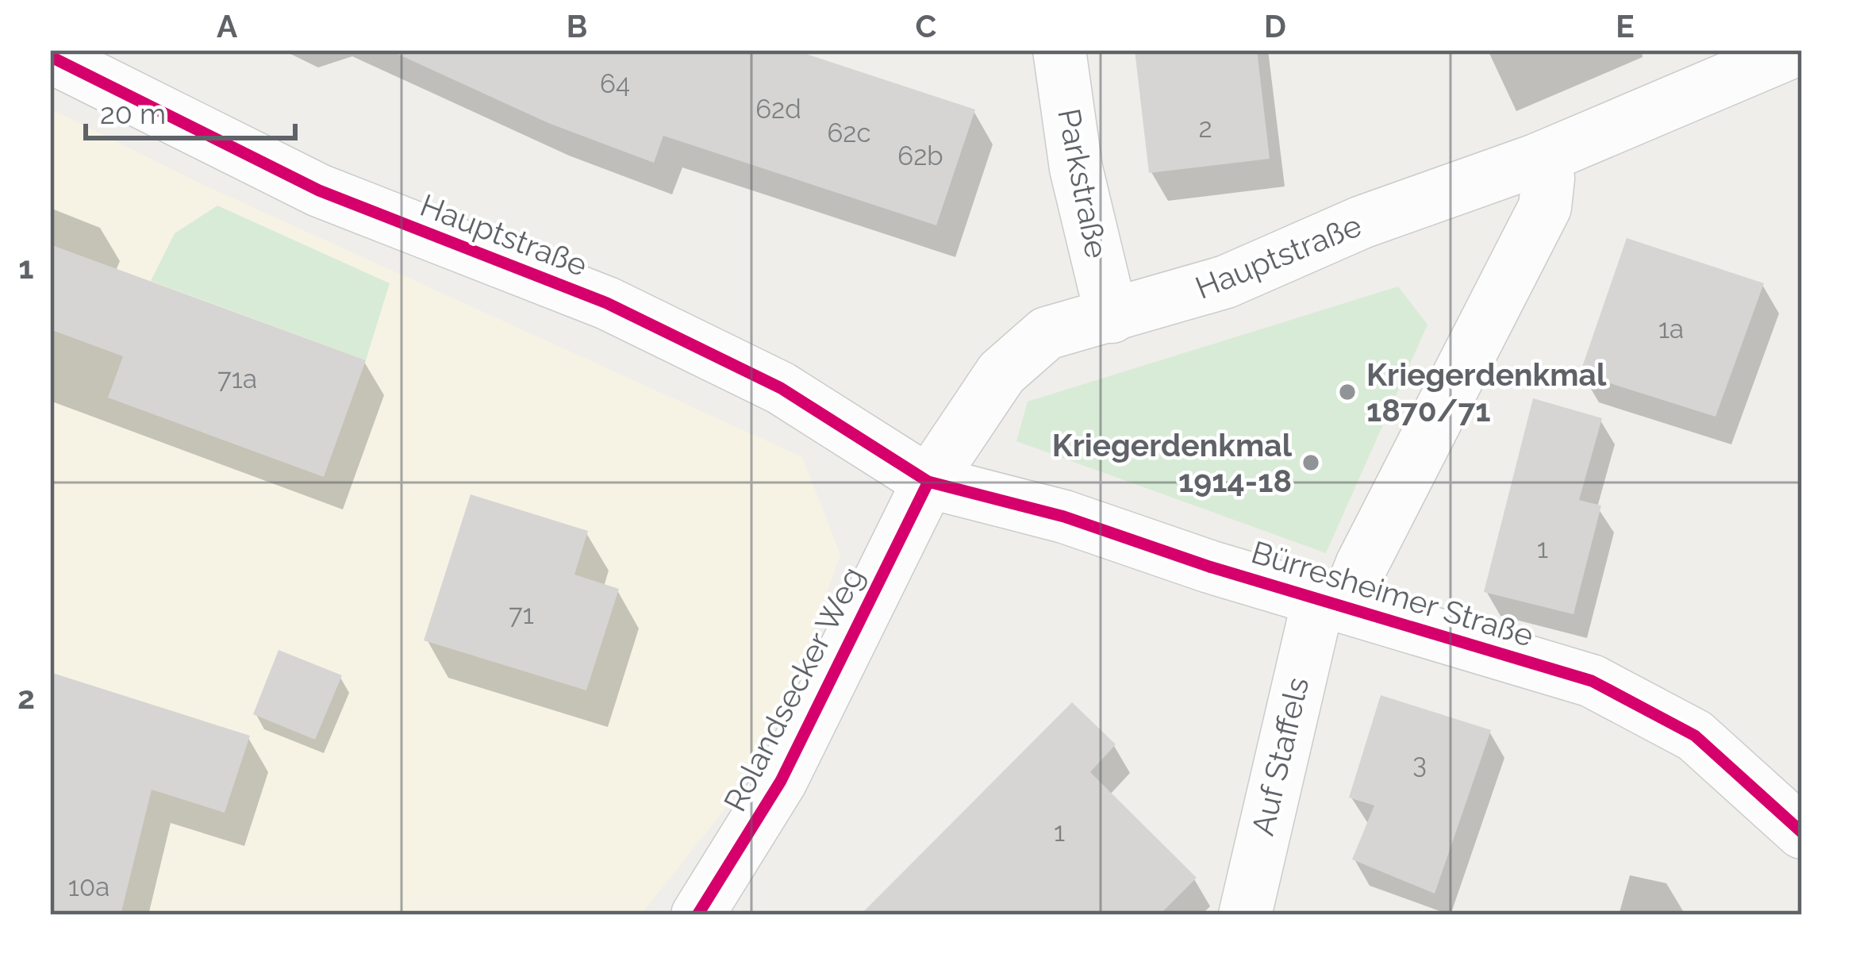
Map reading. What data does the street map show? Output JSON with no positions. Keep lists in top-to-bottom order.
{
  "streets": {
    "street": [
      "Parkstraße",
      "Hauptstraße",
      "Bürresheimer Straße",
      "Rolandsecker Weg",
      "Auf Staffels"
    ]
  },
  "crossings": [
    ["Parkstraße", "Hauptstraße"],
    ["Hauptstraße", "Bürresheimer Straße"],
    ["Hauptstraße", "Rolandsecker Weg"],
    ["Hauptstraße", "Auf Staffels"],
    ["Bürresheimer Straße", "Rolandsecker Weg"],
    ["Bürresheimer Straße", "Auf Staffels"]
  ],
  "places": ["Kriegerdenkmal 1870/71", "Kriegerdenkmal 1914-18"],
  "house_numbers": [
    "64",
    "62d",
    "2",
    "62c",
    "62b",
    "1a",
    "71a",
    "1",
    "71",
    "3",
    "1",
    "10a"
  ],
  "scale_bar": "20 m",
  "grid": {
    "columns": [
      "A",
      "B",
      "C",
      "D",
      "E"
    ],
    "rows": ["1", "2"]
  }
}
